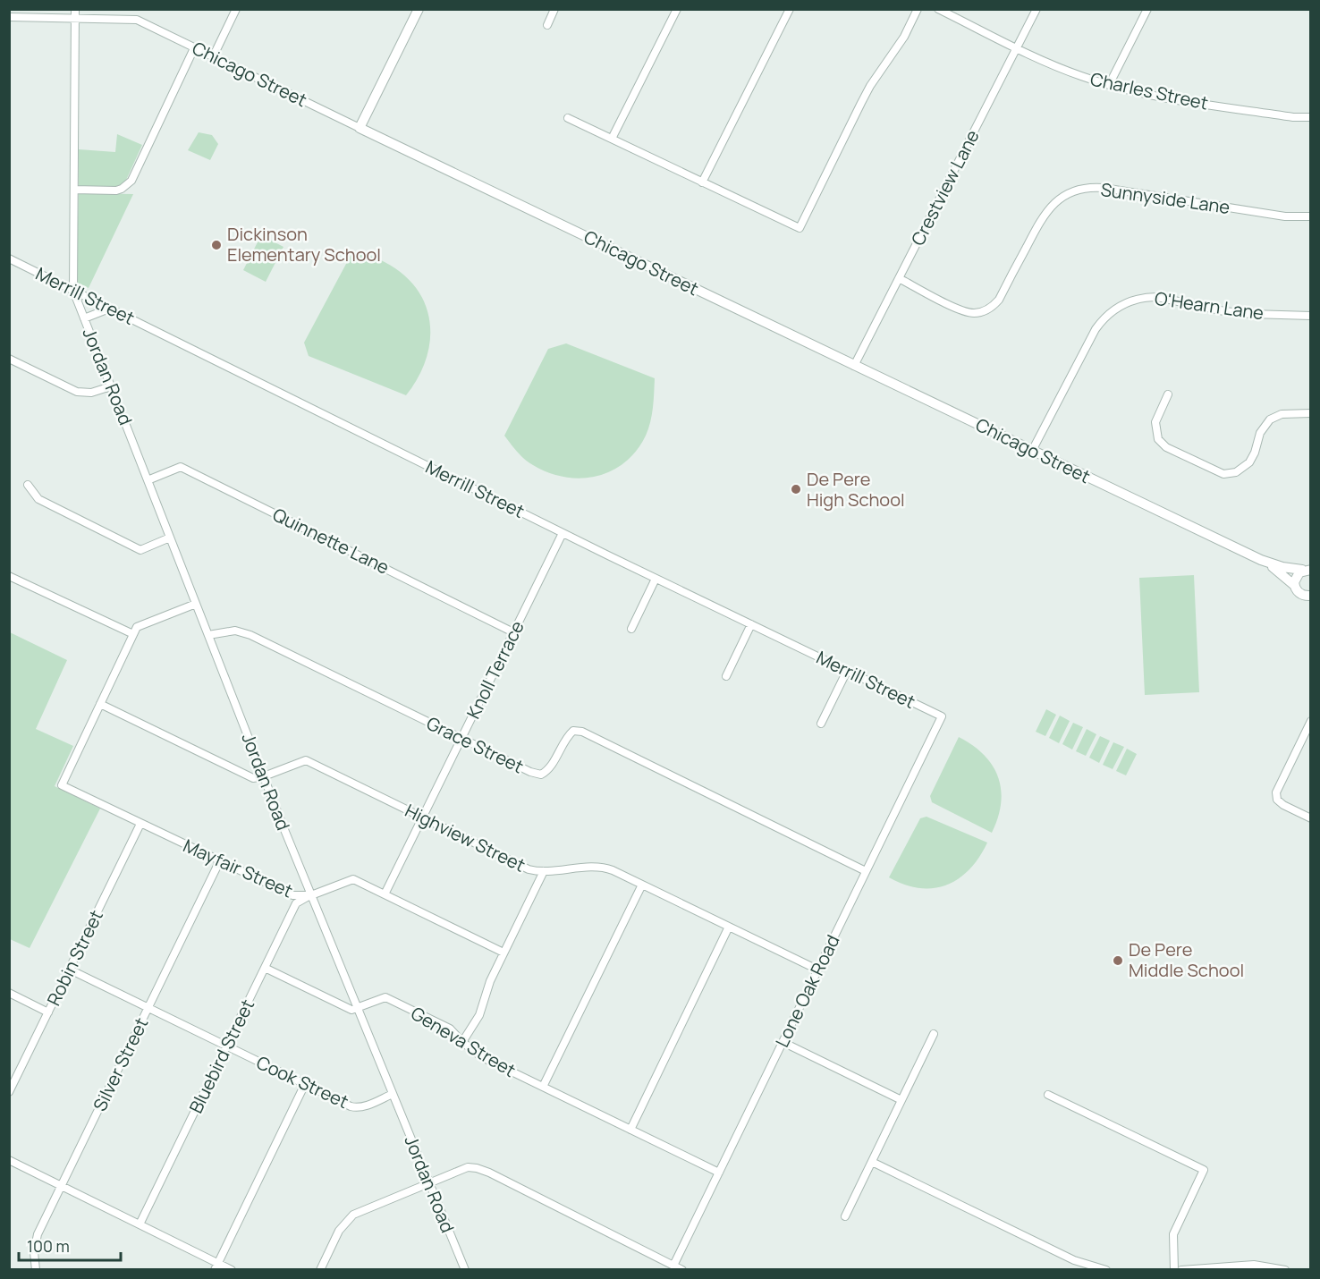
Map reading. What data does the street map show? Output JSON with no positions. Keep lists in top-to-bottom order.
{
  "streets": {
    "street": [
      "Chicago Street",
      "Charles Street",
      "Crestview Lane",
      "Sunnyside Lane",
      "Merrill Street",
      "O'Hearn Lane",
      "Jordan Road",
      "Quinnette Lane",
      "Knoll Terrace",
      "Grace Street",
      "Highview Street",
      "Mayfair Street",
      "Robin Street",
      "Lone Oak Road",
      "Geneva Street",
      "Bluebird Street",
      "Silver Street",
      "Cook Street"
    ]
  },
  "crossings": [
    ["Chicago Street", "Crestview Lane"],
    ["Chicago Street", "O'Hearn Lane"],
    ["Charles Street", "Crestview Lane"],
    ["Crestview Lane", "Sunnyside Lane"],
    ["Merrill Street", "Jordan Road"],
    ["Merrill Street", "Knoll Terrace"],
    ["Merrill Street", "Lone Oak Road"],
    ["Jordan Road", "Quinnette Lane"],
    ["Jordan Road", "Grace Street"],
    ["Jordan Road", "Highview Street"],
    ["Jordan Road", "Mayfair Street"],
    ["Jordan Road", "Geneva Street"],
    ["Jordan Road", "Bluebird Street"],
    ["Jordan Road", "Cook Street"],
    ["Quinnette Lane", "Knoll Terrace"],
    ["Knoll Terrace", "Grace Street"],
    ["Knoll Terrace", "Highview Street"],
    ["Knoll Terrace", "Mayfair Street"],
    ["Grace Street", "Lone Oak Road"],
    ["Highview Street", "Lone Oak Road"],
    ["Mayfair Street", "Robin Street"],
    ["Mayfair Street", "Bluebird Street"],
    ["Mayfair Street", "Silver Street"],
    ["Robin Street", "Cook Street"],
    ["Lone Oak Road", "Geneva Street"],
    ["Bluebird Street", "Cook Street"],
    ["Silver Street", "Cook Street"]
  ],
  "places": ["Dickinson Elementary School", "De Pere High School", "De Pere Middle School"],
  "scale_bar": "100 m"
}
